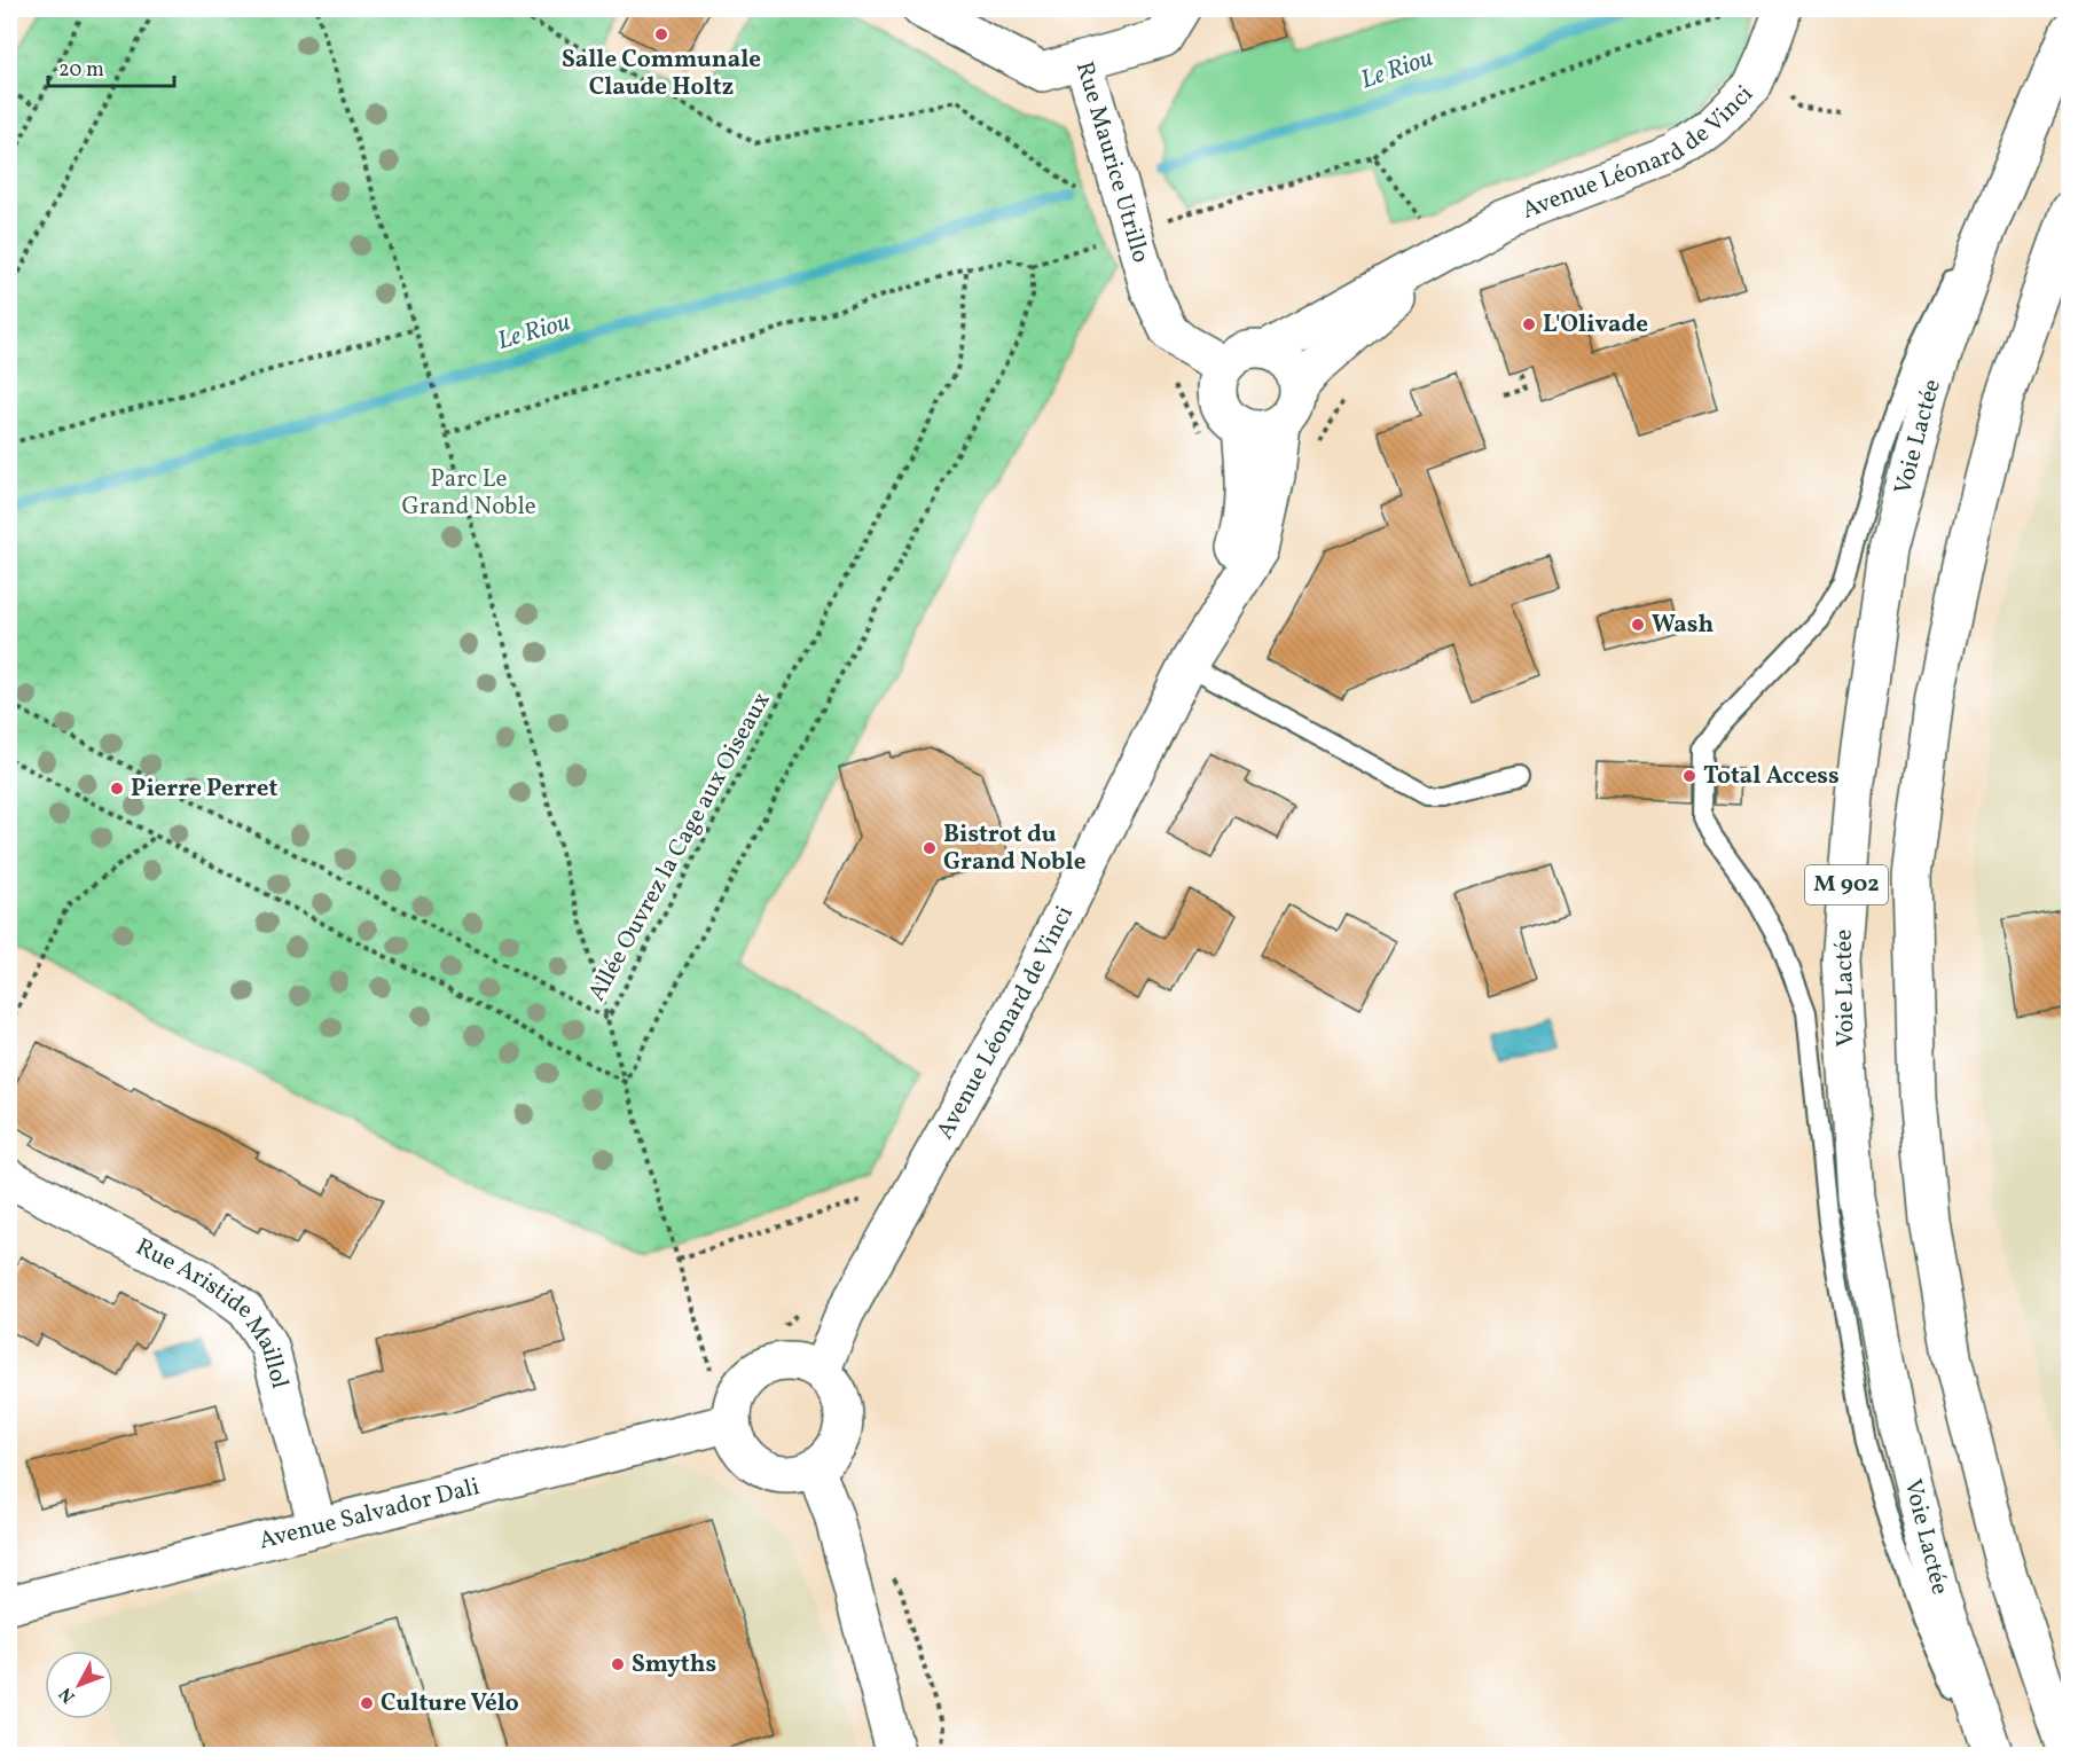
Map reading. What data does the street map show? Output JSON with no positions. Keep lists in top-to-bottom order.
{
  "streets": {
    "main road": [
      "Avenue Léonard de Vinci",
      "Rue Maurice Utrillo",
      "Voie Lactée",
      "M 902",
      "Rue Aristide Maillol",
      "Avenue Salvador Dali"
    ],
    "path": ["Allée Ouvrez la Cage aux Oiseaux"]
  },
  "crossings": [
    ["Avenue Léonard de Vinci", "Rue Maurice Utrillo"],
    ["Avenue Léonard de Vinci", "Avenue Salvador Dali"],
    ["Rue Aristide Maillol", "Avenue Salvador Dali"]
  ],
  "water": ["Le Riou"],
  "parks": ["Parc Le Grand Noble"],
  "places": [
    "Salle Communale Claude Holtz",
    "L'Olivade",
    "Wash",
    "Total Access",
    "Pierre Perret",
    "Bistrot du Grand Noble",
    "Smyths",
    "Culture Vélo"
  ],
  "scale_bar": "20 m",
  "north": "bottom left"
}
